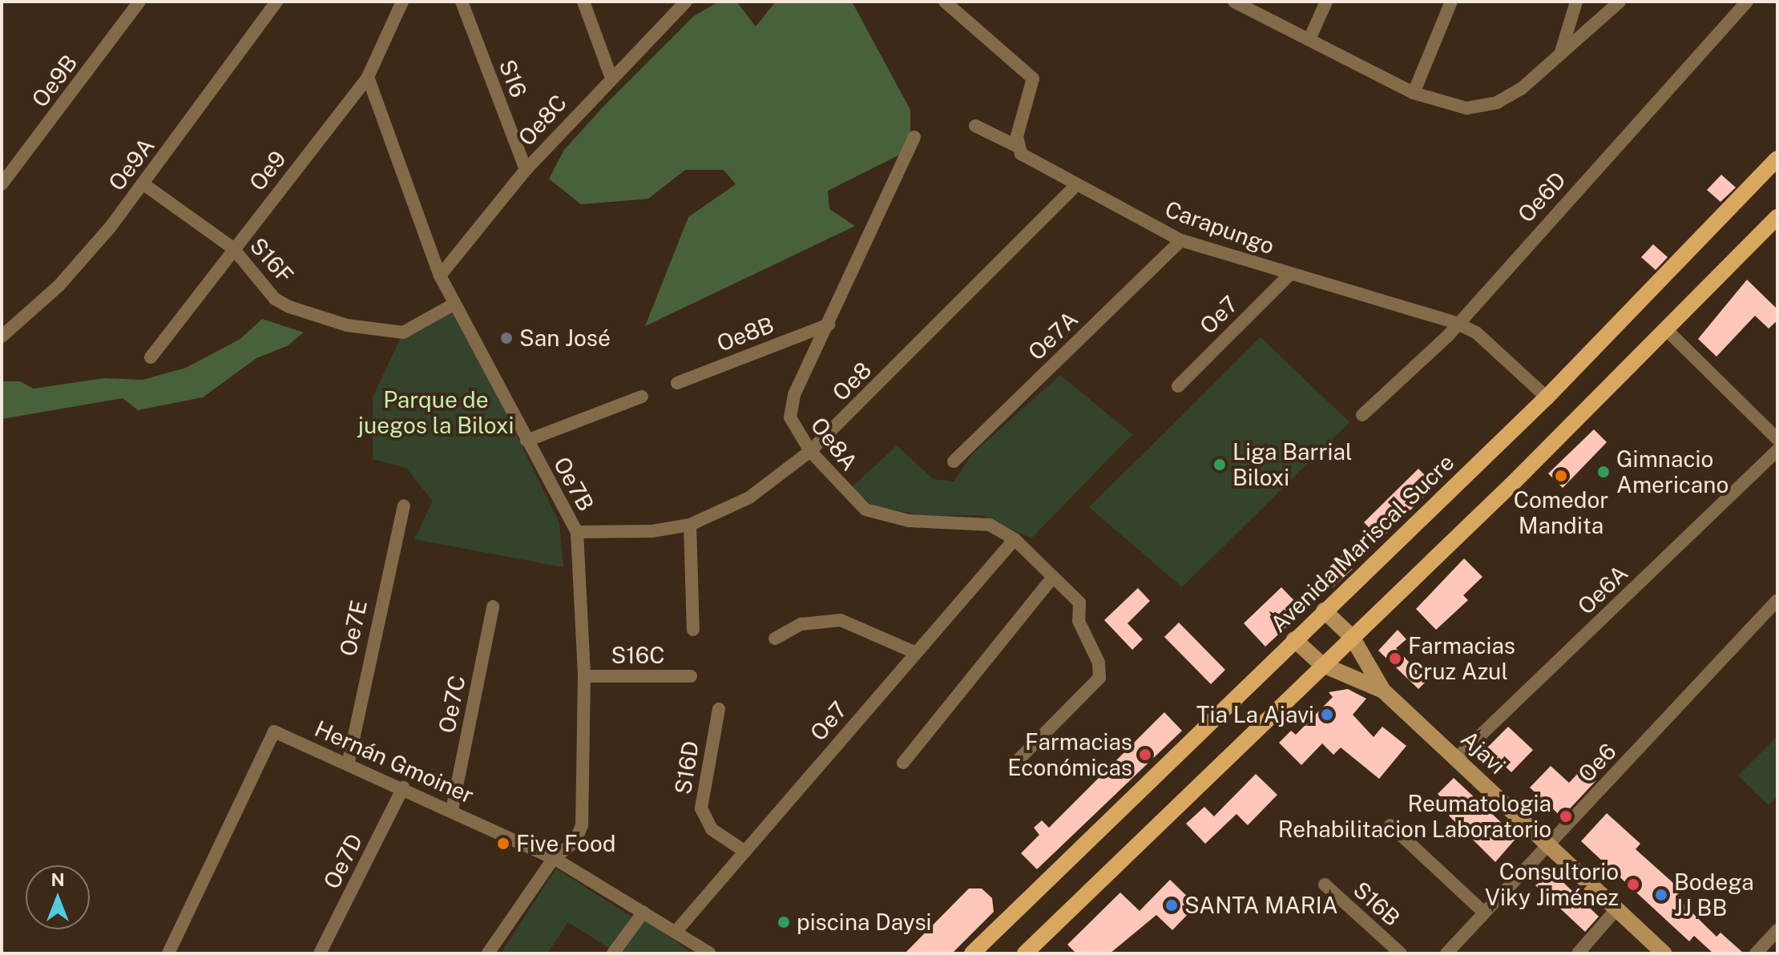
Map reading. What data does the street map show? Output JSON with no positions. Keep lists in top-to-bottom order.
{
  "streets": {
    "main road": ["Avenida Mariscal Sucre"],
    "street": [
      "S16",
      "Oe9B",
      "Oe8C",
      "Oe9A",
      "Oe9",
      "Oe6D",
      "Carapungo",
      "S16F",
      "Oe7",
      "Oe8B",
      "Oe7A",
      "Oe8",
      "Oe8A",
      "Oe7B",
      "Oe6A",
      "Oe7E",
      "S16C",
      "Oe7C",
      "Ajavi",
      "Hernán Gmoiner",
      "Oe6",
      "S16D",
      "Oe7D",
      "S16B"
    ]
  },
  "crossings": [
    ["S16", "Oe8C"],
    ["Oe8C", "Oe7B"],
    ["Oe9A", "S16F"],
    ["Oe9", "S16F"],
    ["Oe9", "Oe7B"],
    ["Oe6D", "Carapungo"],
    ["Carapungo", "Oe7"],
    ["Carapungo", "Oe7A"],
    ["Carapungo", "Oe8"],
    ["Carapungo", "Avenida Mariscal Sucre"],
    ["S16F", "Oe7B"],
    ["Oe7", "Oe8A"],
    ["Oe7", "Hernán Gmoiner"],
    ["Oe7", "S16D"],
    ["Oe8B", "Oe8A"],
    ["Oe8", "Oe8A"],
    ["Oe8", "Oe7B"],
    ["Oe7B", "S16C"],
    ["Oe7B", "Hernán Gmoiner"],
    ["Avenida Mariscal Sucre", "Ajavi"],
    ["Oe6A", "Ajavi"],
    ["Oe7E", "Hernán Gmoiner"],
    ["Oe7C", "Hernán Gmoiner"],
    ["Ajavi", "Oe6"],
    ["Hernán Gmoiner", "Oe7D"]
  ],
  "parks": ["Parque de juegos la Biloxi"],
  "places": [
    "San José",
    "Liga Barrial Biloxi",
    "Gimnacio Americano",
    "Comedor Mandita",
    "Farmacias Cruz Azul",
    "Tia La Ajavi",
    "Farmacias Económicas",
    "Reumatologia Rehabilitacion Laboratorio",
    "Five Food",
    "Consultorio Viky Jiménez",
    "Bodega JJ BB",
    "SANTA MARIA",
    "piscina Daysi"
  ],
  "north": "top"
}
